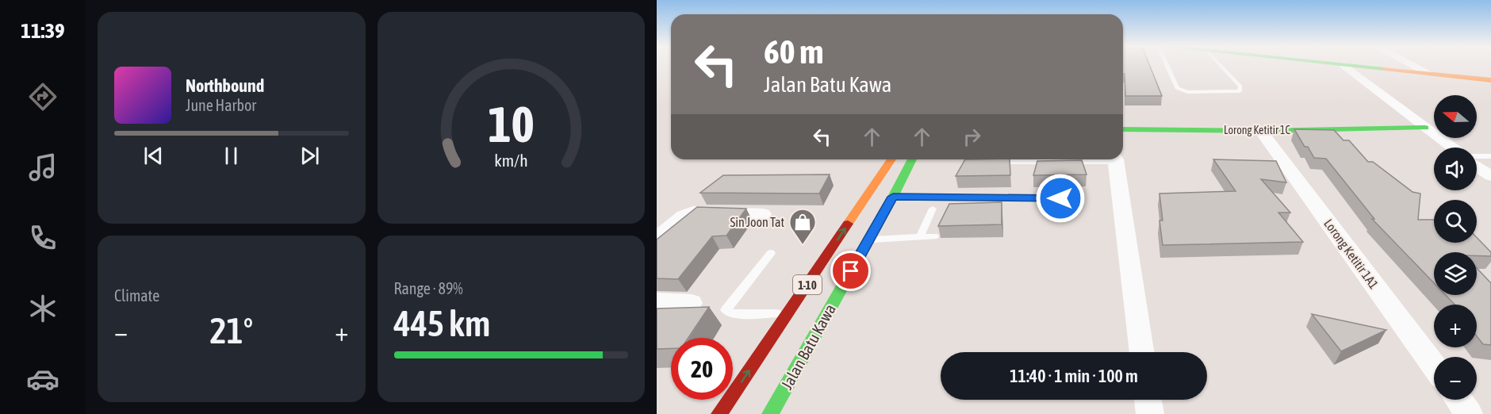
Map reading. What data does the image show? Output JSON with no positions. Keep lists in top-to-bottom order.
{
  "streets": {
    "main road": ["Lorong Ketitir 1C", "1-10", "Jalan Batu Kawa"],
    "street": ["Lorong Ketitir 1A1"]
  },
  "crossings": [
    ["Lorong Ketitir 1C", "Lorong Ketitir 1A1"]
  ],
  "places": {
    "shop": ["Sin Joon Tat"]
  },
  "north": "left",
  "page": {
    "tabs": "11:39",
    "turn": ["60 m", "Jalan Batu Kawa"],
    "song": ["Northbound", "June Harbor"],
    "map_buttons": ["+", "−"],
    "tile": [
      "Climate",
      ["Range · 89%", "445 km"]
    ],
    "heat": ["−", "21°", "+"],
    "limit": "20",
    "trip": "11:40 · 1 min · 100 m",
    "gauge": ["10", "km/h"]
  }
}
